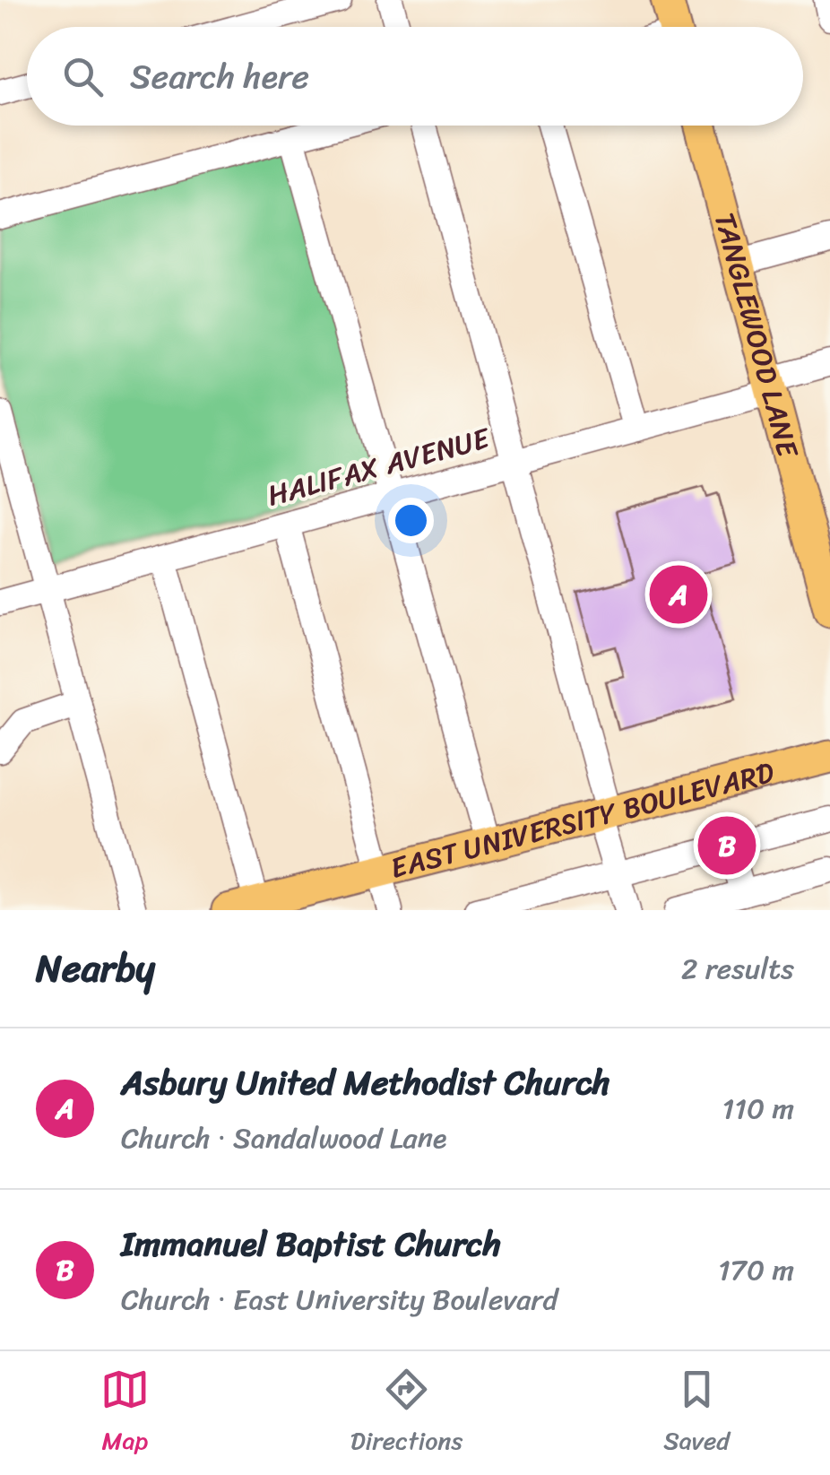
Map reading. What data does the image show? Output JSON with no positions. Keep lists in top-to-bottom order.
{
  "streets": {
    "main road": ["TANGLEWOOD LANE", "EAST UNIVERSITY BOULEVARD"],
    "street": ["HALIFAX AVENUE"]
  },
  "crossings": [
    ["TANGLEWOOD LANE", "HALIFAX AVENUE"]
  ],
  "page": {
    "search": "Search here",
    "pins": ["A", "B"],
    "heading": ["Nearby", "2 results"],
    "list": [
      {
        "mark": "A",
        "name": "Asbury United Methodist Church",
        "note": "Church · Sandalwood Lane",
        "value": "110 m"
      },
      {
        "mark": "B",
        "name": "Immanuel Baptist Church",
        "note": "Church · East University Boulevard",
        "value": "170 m"
      }
    ],
    "nav": ["Map", "Directions", "Saved"]
  }
}
